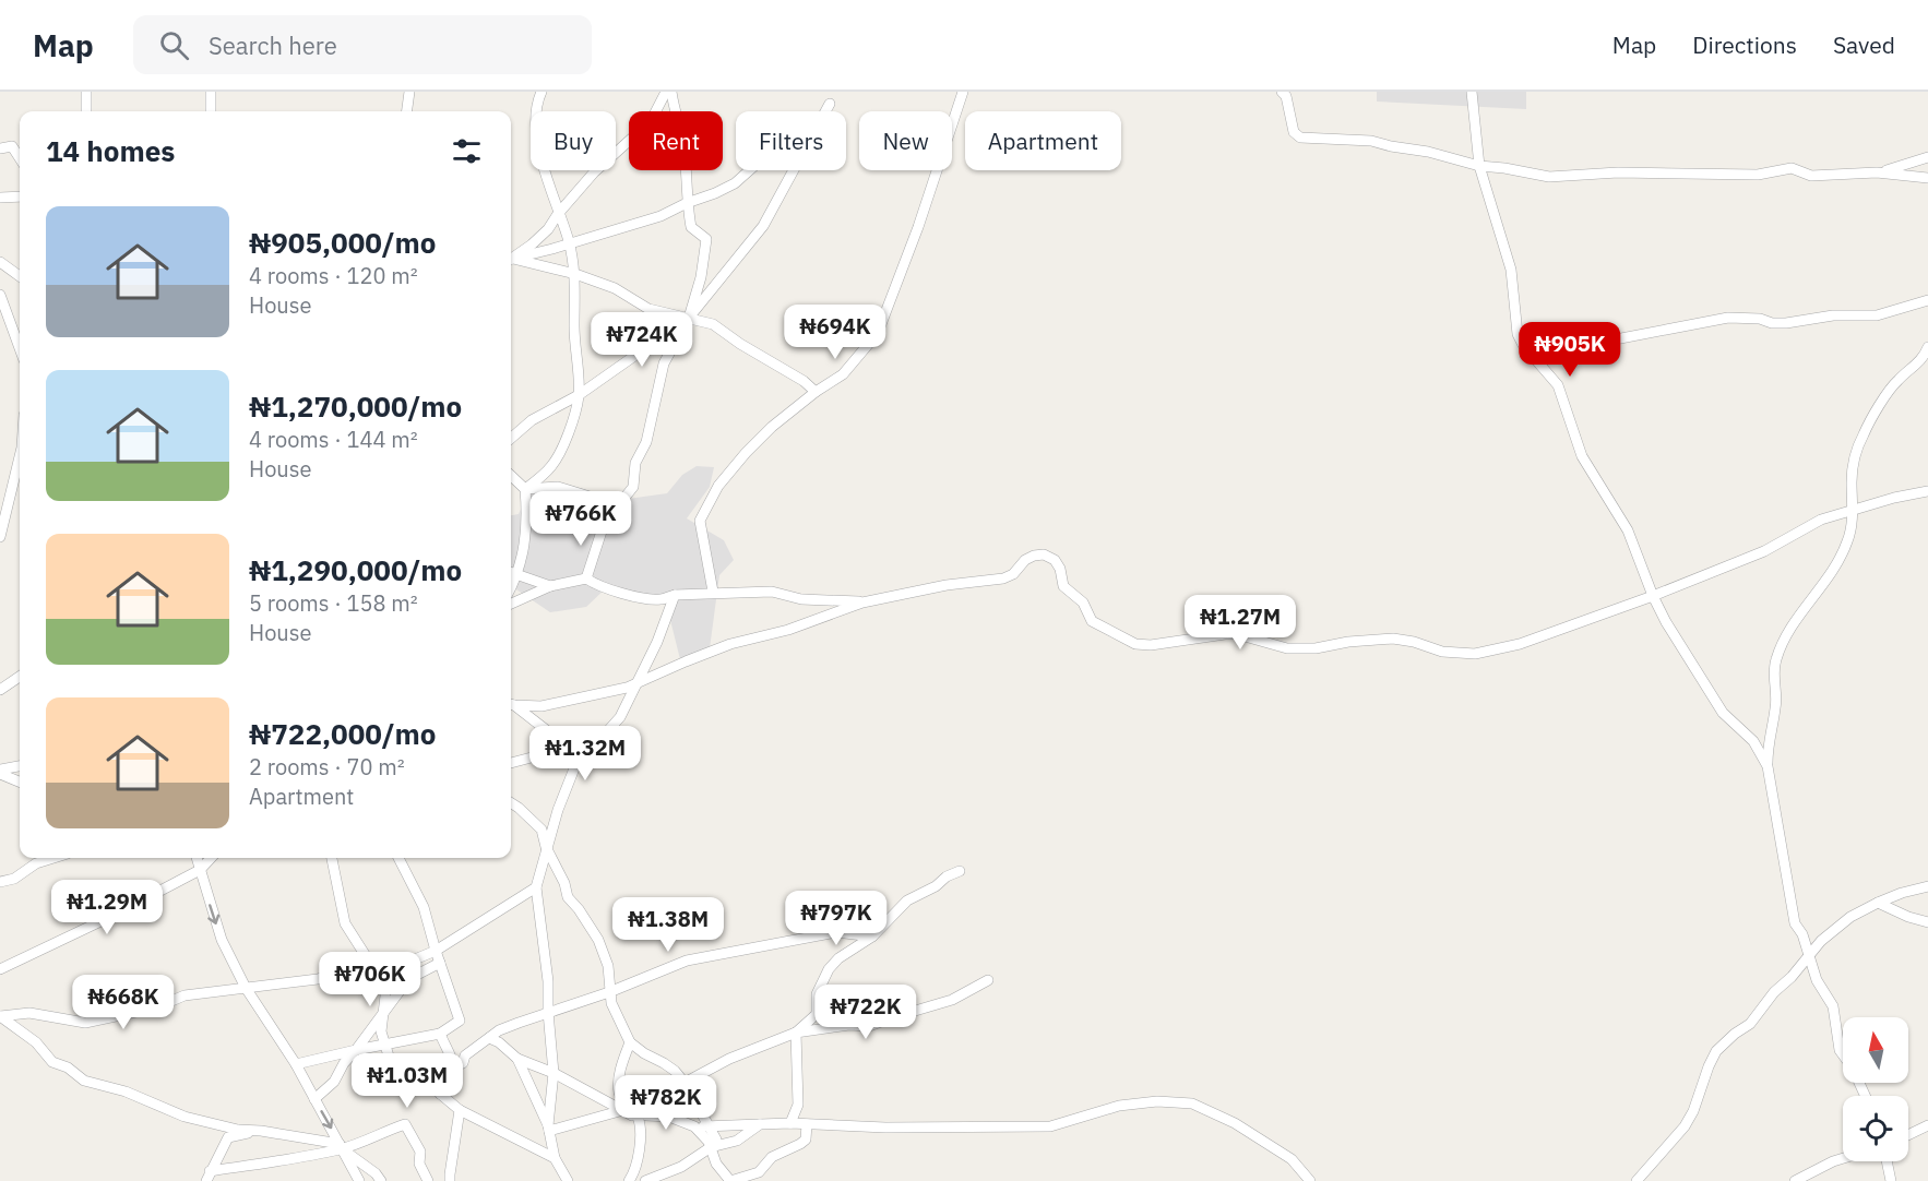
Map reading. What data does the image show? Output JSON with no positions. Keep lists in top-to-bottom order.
{
  "north": "top",
  "page": {
    "header": "Map",
    "search": "Search here",
    "nav": ["Map", "Directions", "Saved"],
    "chip": [
      "Buy",
      "Rent",
      "Filters",
      "New",
      "Apartment"
    ],
    "heading": "14 homes",
    "list": [
      {
        "name": "₦905,000/mo",
        "note": "4 rooms · 120 m² · House"
      },
      {
        "name": "₦1,270,000/mo",
        "note": "4 rooms · 144 m² · House"
      },
      {
        "name": "₦1,290,000/mo",
        "note": "5 rooms · 158 m² · House"
      },
      {
        "name": "₦722,000/mo",
        "note": "2 rooms · 70 m² · Apartment"
      }
    ],
    "price": [
      "₦694K",
      "₦724K",
      "₦905K",
      "₦766K",
      "₦1.27M",
      "₦1.32M",
      "₦1.29M",
      "₦797K",
      "₦1.38M",
      "₦706K",
      "₦668K",
      "₦722K",
      "₦1.03M",
      "₦782K"
    ]
  }
}
